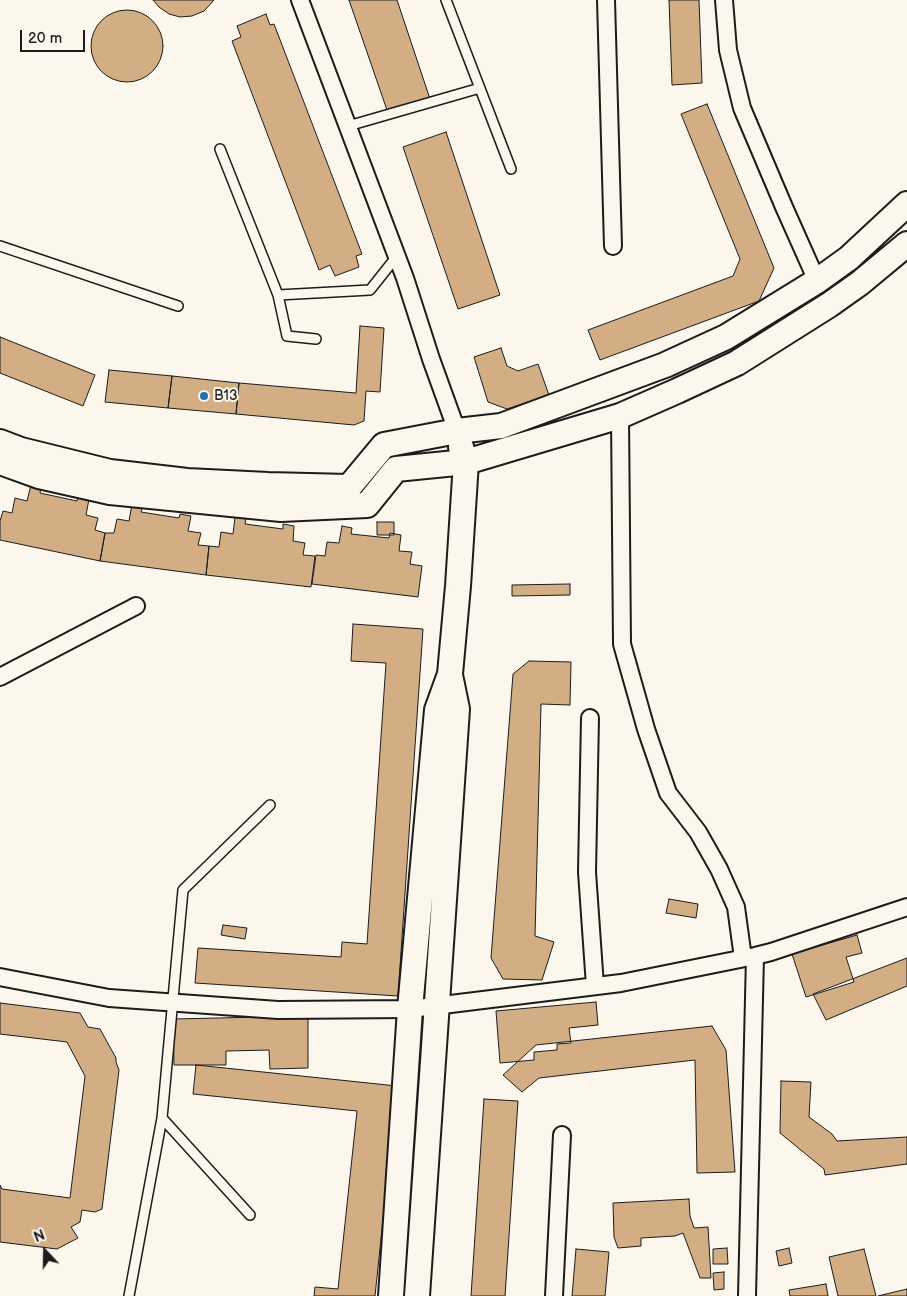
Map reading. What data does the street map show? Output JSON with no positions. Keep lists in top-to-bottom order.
{
  "places": ["B13"],
  "scale_bar": "20 m",
  "north": "top"
}
